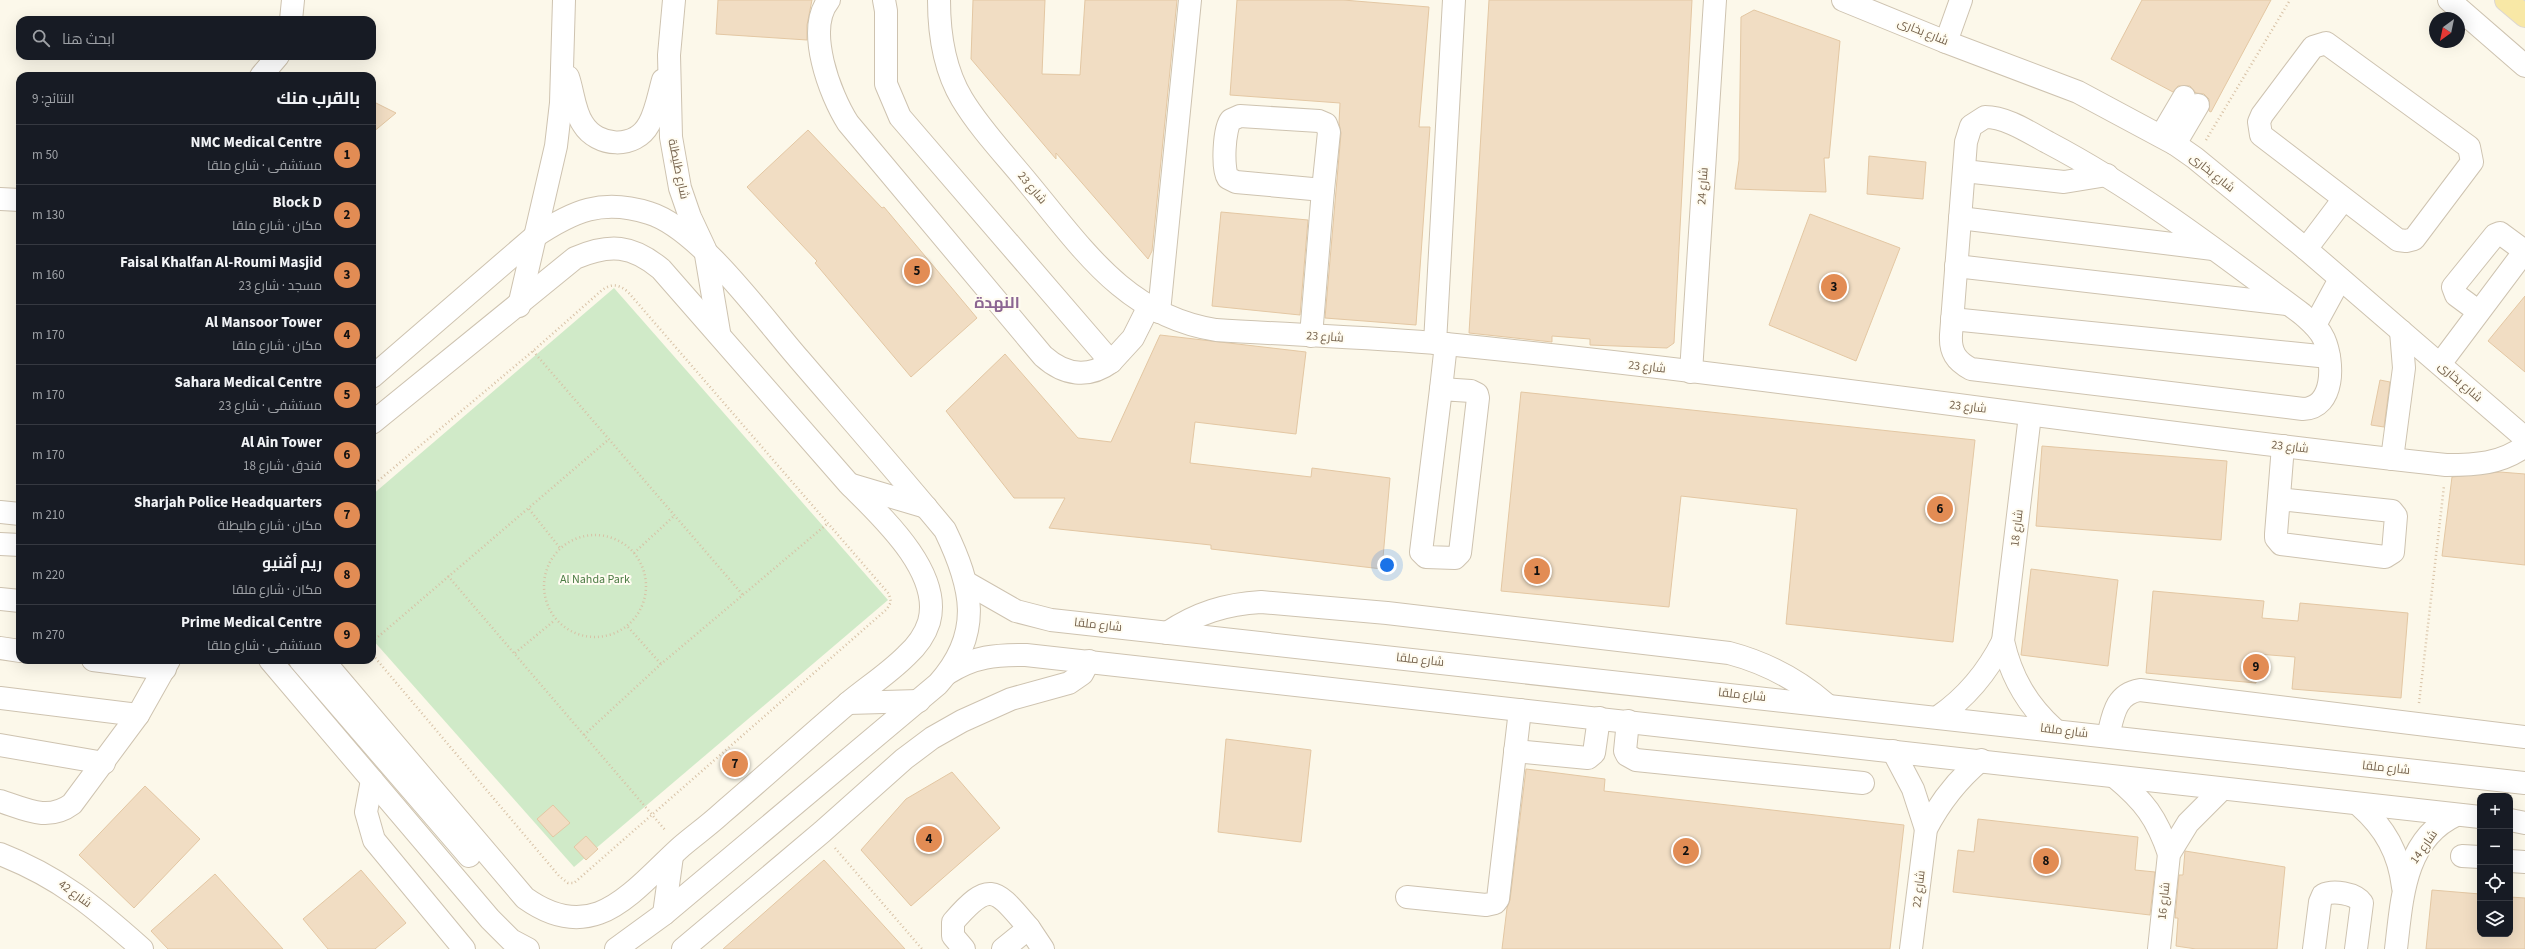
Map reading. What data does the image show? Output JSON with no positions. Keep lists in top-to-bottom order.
{
  "streets": {
    "street": [
      "شارع بخارى",
      "شارع طليطلة",
      "شارع 24",
      "شارع 23",
      "شارع 18",
      "شارع ملقا",
      "شارع 14",
      "شارع 22",
      "شارع 42",
      "شارع 16"
    ]
  },
  "crossings": [
    ["شارع 24", "شارع 23"],
    ["شارع 23", "شارع 18"],
    ["شارع 18", "شارع ملقا"]
  ],
  "districts": ["النهدة"],
  "parks": ["Al Nahda Park"],
  "north": "bottom left",
  "page": {
    "search": "ابحث هنا",
    "heading": ["بالقرب منك", "النتائج: 9"],
    "list": [
      {
        "mark": "1",
        "name": "NMC Medical Centre",
        "note": "مستشفى · شارع ملقا",
        "value": "50 m"
      },
      {
        "mark": "2",
        "name": "Block D",
        "note": "مكان · شارع ملقا",
        "value": "130 m"
      },
      {
        "mark": "3",
        "name": "Faisal Khalfan Al-Roumi Masjid",
        "note": "مسجد · شارع 23",
        "value": "160 m"
      },
      {
        "mark": "4",
        "name": "Al Mansoor Tower",
        "note": "مكان · شارع ملقا",
        "value": "170 m"
      },
      {
        "mark": "5",
        "name": "Sahara Medical Centre",
        "note": "مستشفى · شارع 23",
        "value": "170 m"
      },
      {
        "mark": "6",
        "name": "Al Ain Tower",
        "note": "فندق · شارع 18",
        "value": "170 m"
      },
      {
        "mark": "7",
        "name": "Sharjah Police Headquarters",
        "note": "مكان · شارع طليطلة",
        "value": "210 m"
      },
      {
        "mark": "8",
        "name": "ريم أڤنيو",
        "note": "مكان · شارع ملقا",
        "value": "220 m"
      },
      {
        "mark": "9",
        "name": "Prime Medical Centre",
        "note": "مستشفى · شارع ملقا",
        "value": "270 m"
      }
    ],
    "pins": [
      "5",
      "3",
      "6",
      "1",
      "9",
      "7",
      "4",
      "2",
      "8"
    ],
    "map_buttons": ["+", "−"]
  }
}
